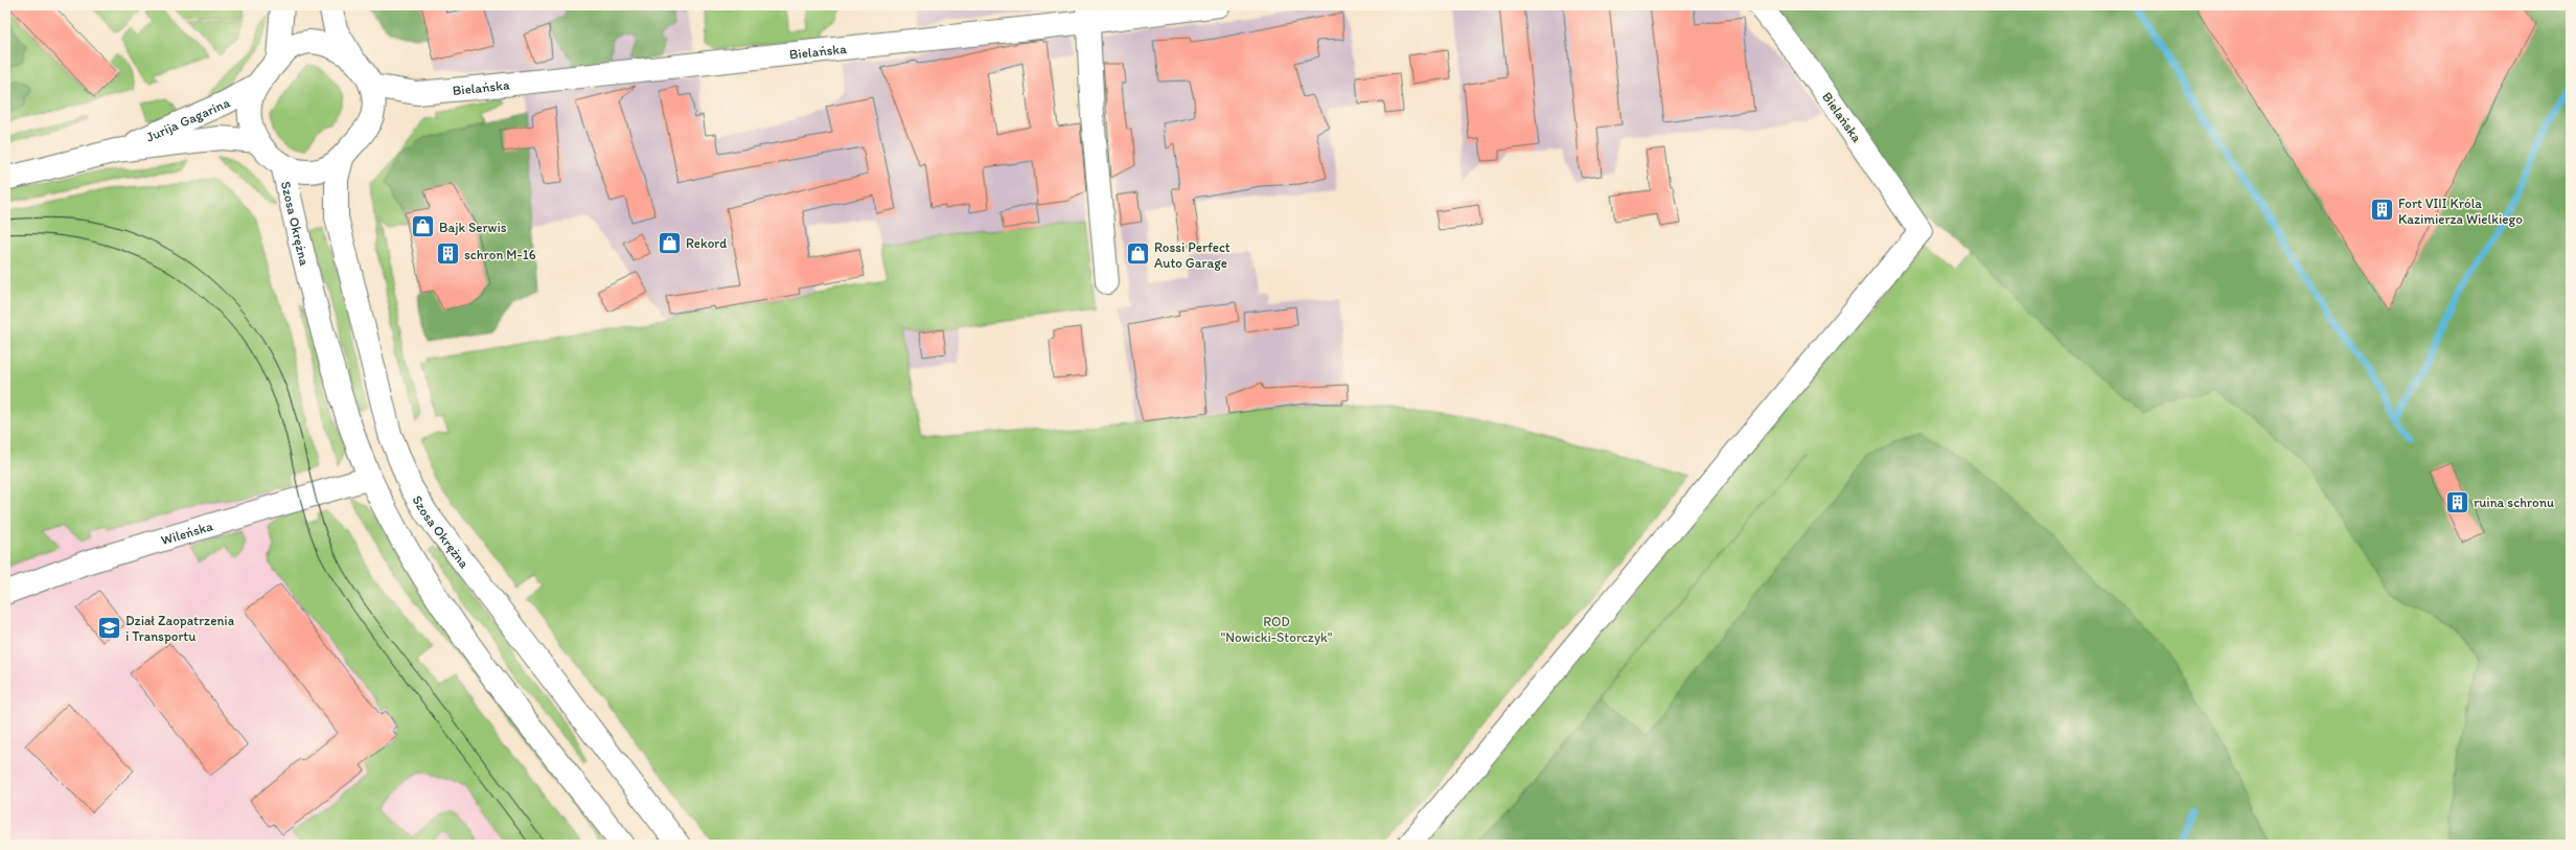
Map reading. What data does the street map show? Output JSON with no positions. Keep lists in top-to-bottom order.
{
  "streets": {
    "street": [
      "Bielańska",
      "Jurija Gagarina",
      "Szosa Okrężna",
      "Wileńska"
    ]
  },
  "crossings": [
    ["Bielańska", "Jurija Gagarina"],
    ["Bielańska", "Szosa Okrężna"],
    ["Jurija Gagarina", "Szosa Okrężna"],
    ["Szosa Okrężna", "Wileńska"]
  ],
  "parks": ["ROD \"Nowicki-Storczyk\""],
  "places": {
    "building": ["Fort VIII Króla Kazimierza Wielkiego", "schron M-16", "ruina schronu"],
    "shop": ["Bajk Serwis", "Rekord", "Rossi Perfect Auto Garage"],
    "school or university": ["Dział Zaopatrzenia i Transportu"]
  }
}
